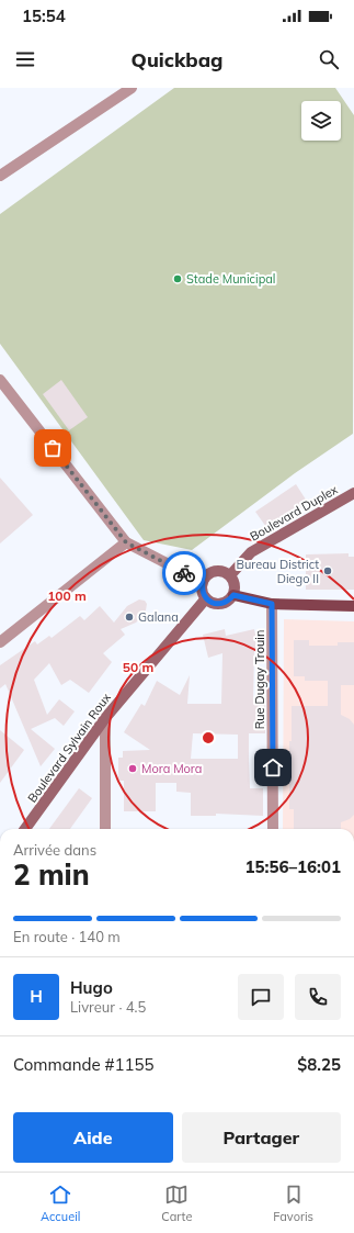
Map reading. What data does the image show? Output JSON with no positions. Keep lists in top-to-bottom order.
{
  "streets": {
    "main road": ["Boulevard Duplex", "Boulevard Sylvain Roux"],
    "street": ["Rue Dugay Trouin"]
  },
  "crossings": [
    ["Boulevard Duplex", "Boulevard Sylvain Roux"]
  ],
  "places": [
    "Stade Municipal",
    "Bureau District Diego II",
    "Galana",
    "Mora Mora"
  ],
  "page": {
    "status": "15:54",
    "header": "Quickbag",
    "heading": ["2 min", "Arrivée dans", "15:56–16:01"],
    "panel": [
      "Hugo",
      "Livreur · 4.5",
      "Commande #1155",
      "$8.25"
    ],
    "bar": "En route · 140 m",
    "round": "H",
    "buttons": ["Aide", "Partager"],
    "tabs": ["Accueil", "Carte", "Favoris"]
  },
  "rings": ["100 m", "50 m"]
}
